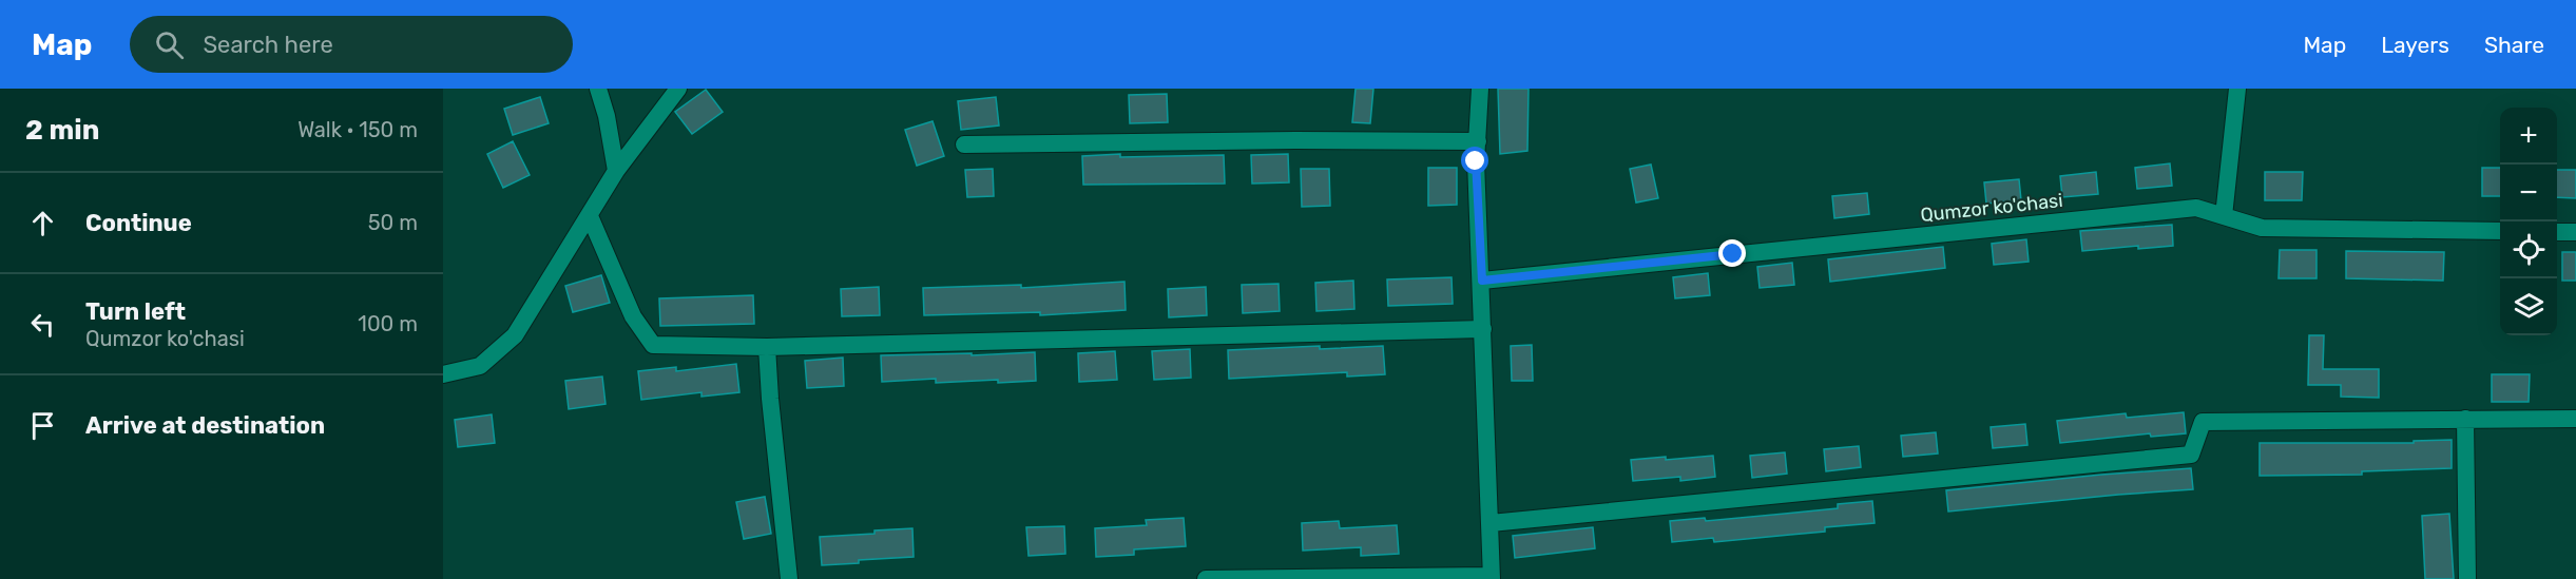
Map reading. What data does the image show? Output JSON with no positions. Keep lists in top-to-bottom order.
{
  "streets": {
    "street": ["Qumzor ko'chasi"]
  },
  "page": {
    "header": "Map",
    "search": "Search here",
    "nav": ["Map", "Layers", "Share"],
    "heading": ["2 min", "Walk · 150 m"],
    "map_buttons": ["+", "−"],
    "list": [
      ["Continue", "50 m"],
      ["Turn left", "Qumzor ko'chasi", "100 m"],
      "Arrive at destination"
    ]
  }
}
